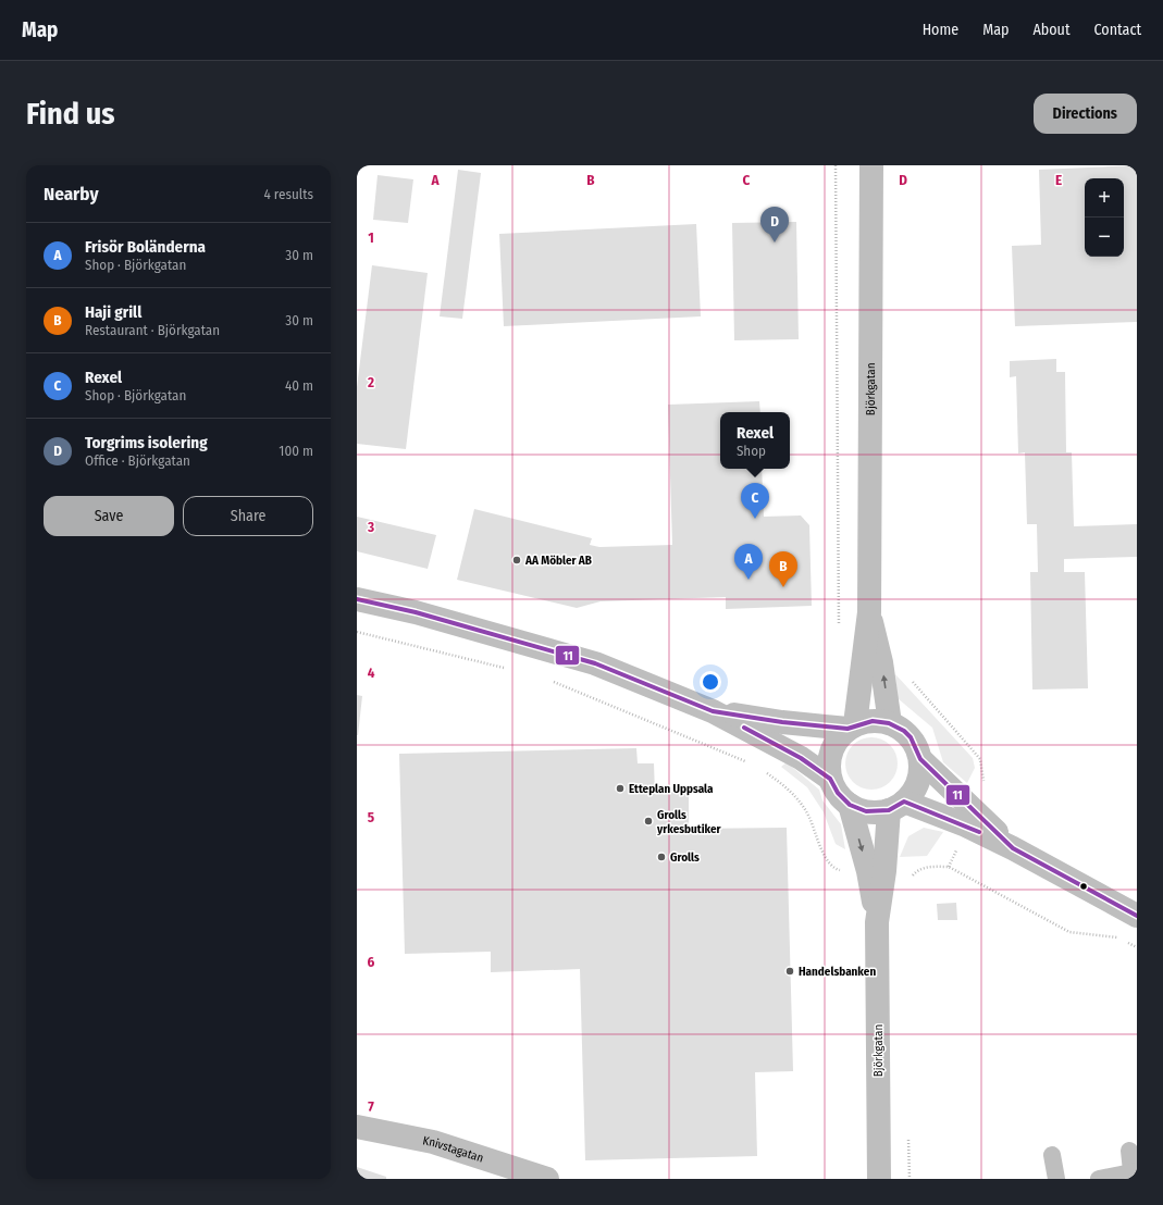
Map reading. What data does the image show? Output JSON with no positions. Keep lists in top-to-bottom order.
{
  "streets": {
    "street": ["Björkgatan", "Knivstagatan"]
  },
  "places": [
    "AA Möbler AB",
    "Etteplan Uppsala",
    "Grolls yrkesbutiker",
    "Grolls",
    "Handelsbanken"
  ],
  "lines": ["transit line 11"],
  "page": {
    "header": "Map",
    "nav": [
      "Home",
      "Map",
      "About",
      "Contact"
    ],
    "buttons": [
      "Directions",
      ["Save", "Share"]
    ],
    "title": "Find us",
    "heading": ["Nearby", "4 results"],
    "map_buttons": ["+", "−"],
    "pins": [
      "D",
      "C",
      "A",
      "B"
    ],
    "list": [
      {
        "mark": "A",
        "name": "Frisör Boländerna",
        "note": "Shop · Björkgatan",
        "value": "30 m"
      },
      {
        "mark": "B",
        "name": "Haji grill",
        "note": "Restaurant · Björkgatan",
        "value": "30 m"
      },
      {
        "mark": "C",
        "name": "Rexel",
        "note": "Shop · Björkgatan",
        "value": "40 m"
      },
      {
        "mark": "D",
        "name": "Torgrims isolering",
        "note": "Office · Björkgatan",
        "value": "100 m"
      }
    ],
    "popup": ["Rexel", "Shop"]
  },
  "grid": {
    "columns": [
      "A",
      "B",
      "C",
      "D",
      "E"
    ],
    "rows": [
      "1",
      "2",
      "3",
      "4",
      "5",
      "6",
      "7"
    ]
  }
}
